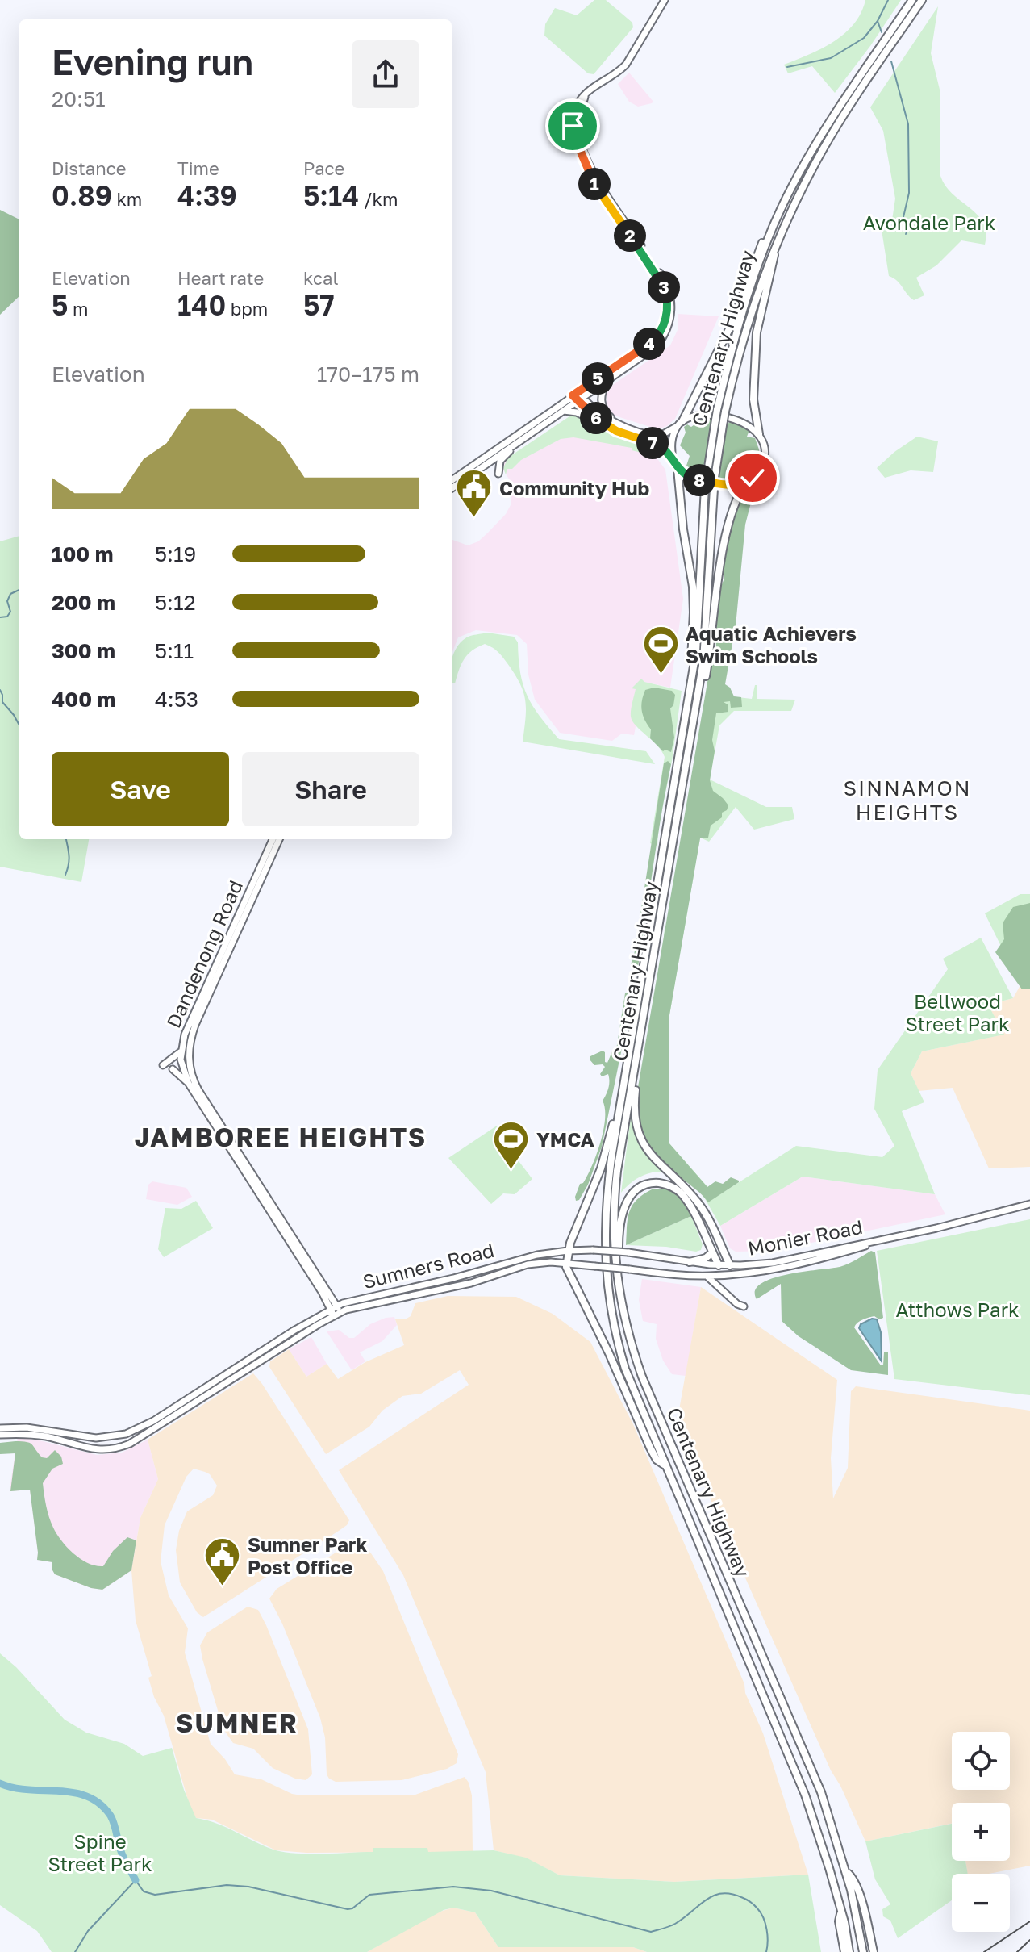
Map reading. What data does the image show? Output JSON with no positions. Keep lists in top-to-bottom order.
{
  "streets": {
    "highway": ["Centenary Highway"],
    "main road": ["Dandenong Road", "Monier Road", "Sumners Road"]
  },
  "crossings": [
    ["Dandenong Road", "Sumners Road"],
    ["Monier Road", "Sumners Road"]
  ],
  "districts": ["SINNAMON HEIGHTS", "JAMBOREE HEIGHTS", "SUMNER"],
  "parks": [
    "Avondale Park",
    "Bellwood Street Park",
    "Atthows Park",
    "Spine Street Park"
  ],
  "places": {
    "public building": ["Community Hub", "Sumner Park Post Office"],
    "sports": ["Aquatic Achievers Swim Schools", "YMCA"]
  },
  "page": {
    "heading": ["Evening run", "20:51"],
    "stats": [
      ["Distance", "0.89 km"],
      ["Time", "4:39"],
      ["Pace", "5:14 /km"],
      ["Elevation", "5 m"],
      ["Heart rate", "140 bpm"],
      ["kcal", "57"]
    ],
    "pins": [
      "1",
      "2",
      "3",
      "4",
      "5",
      "6",
      "7",
      "8"
    ],
    "chart": ["Elevation", "170–175 m"],
    "list": [
      {
        "name": "100 m",
        "note": "5:19"
      },
      {
        "name": "200 m",
        "note": "5:12"
      },
      {
        "name": "300 m",
        "note": "5:11"
      },
      {
        "name": "400 m",
        "note": "4:53"
      }
    ],
    "buttons": ["Save", "Share"],
    "map_buttons": ["+", "−"]
  }
}
